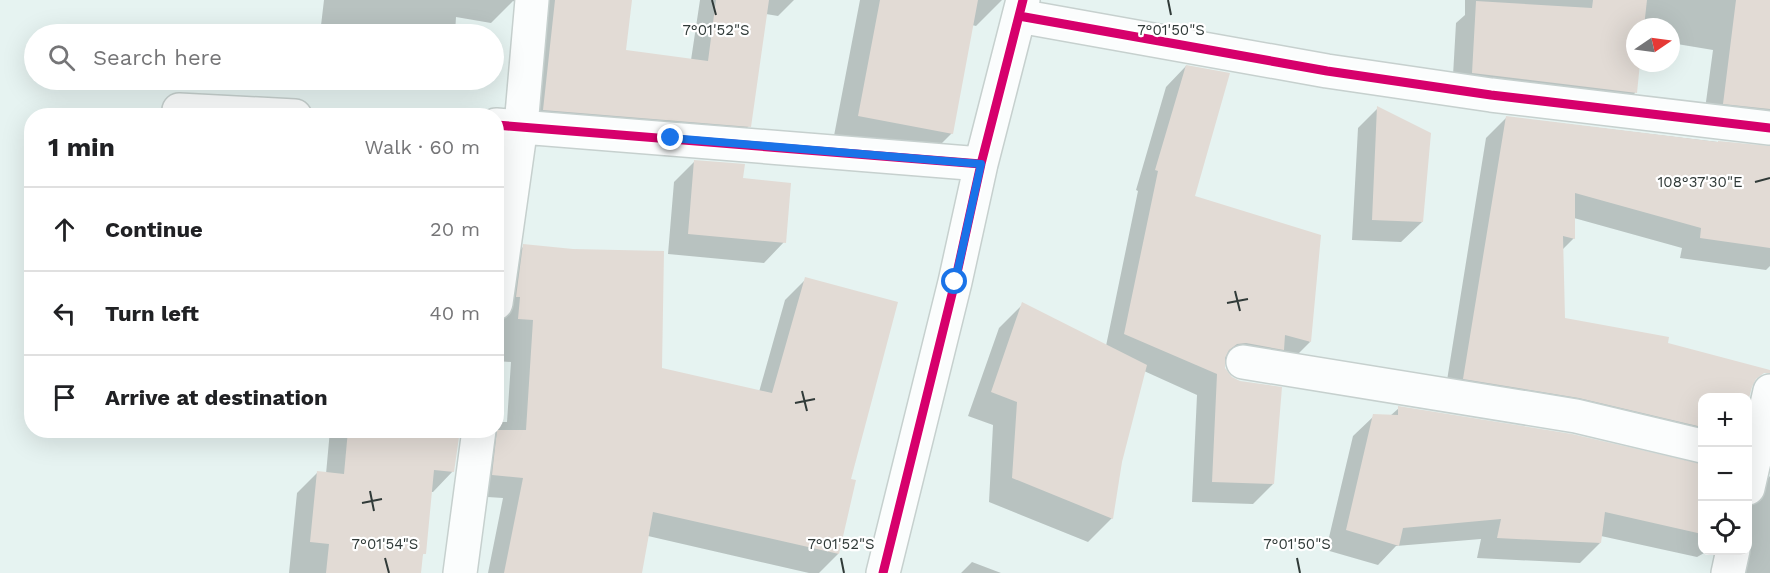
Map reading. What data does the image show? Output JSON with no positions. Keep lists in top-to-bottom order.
{
  "north": "right",
  "page": {
    "search": "Search here",
    "heading": ["1 min", "Walk · 60 m"],
    "list": [
      ["Continue", "20 m"],
      ["Turn left", "40 m"],
      "Arrive at destination"
    ],
    "map_buttons": ["+", "−"]
  },
  "coordinates": [
    "7°01'52\"S",
    "7°01'50\"S",
    "108°37'30\"E",
    "7°01'54\"S"
  ]
}
